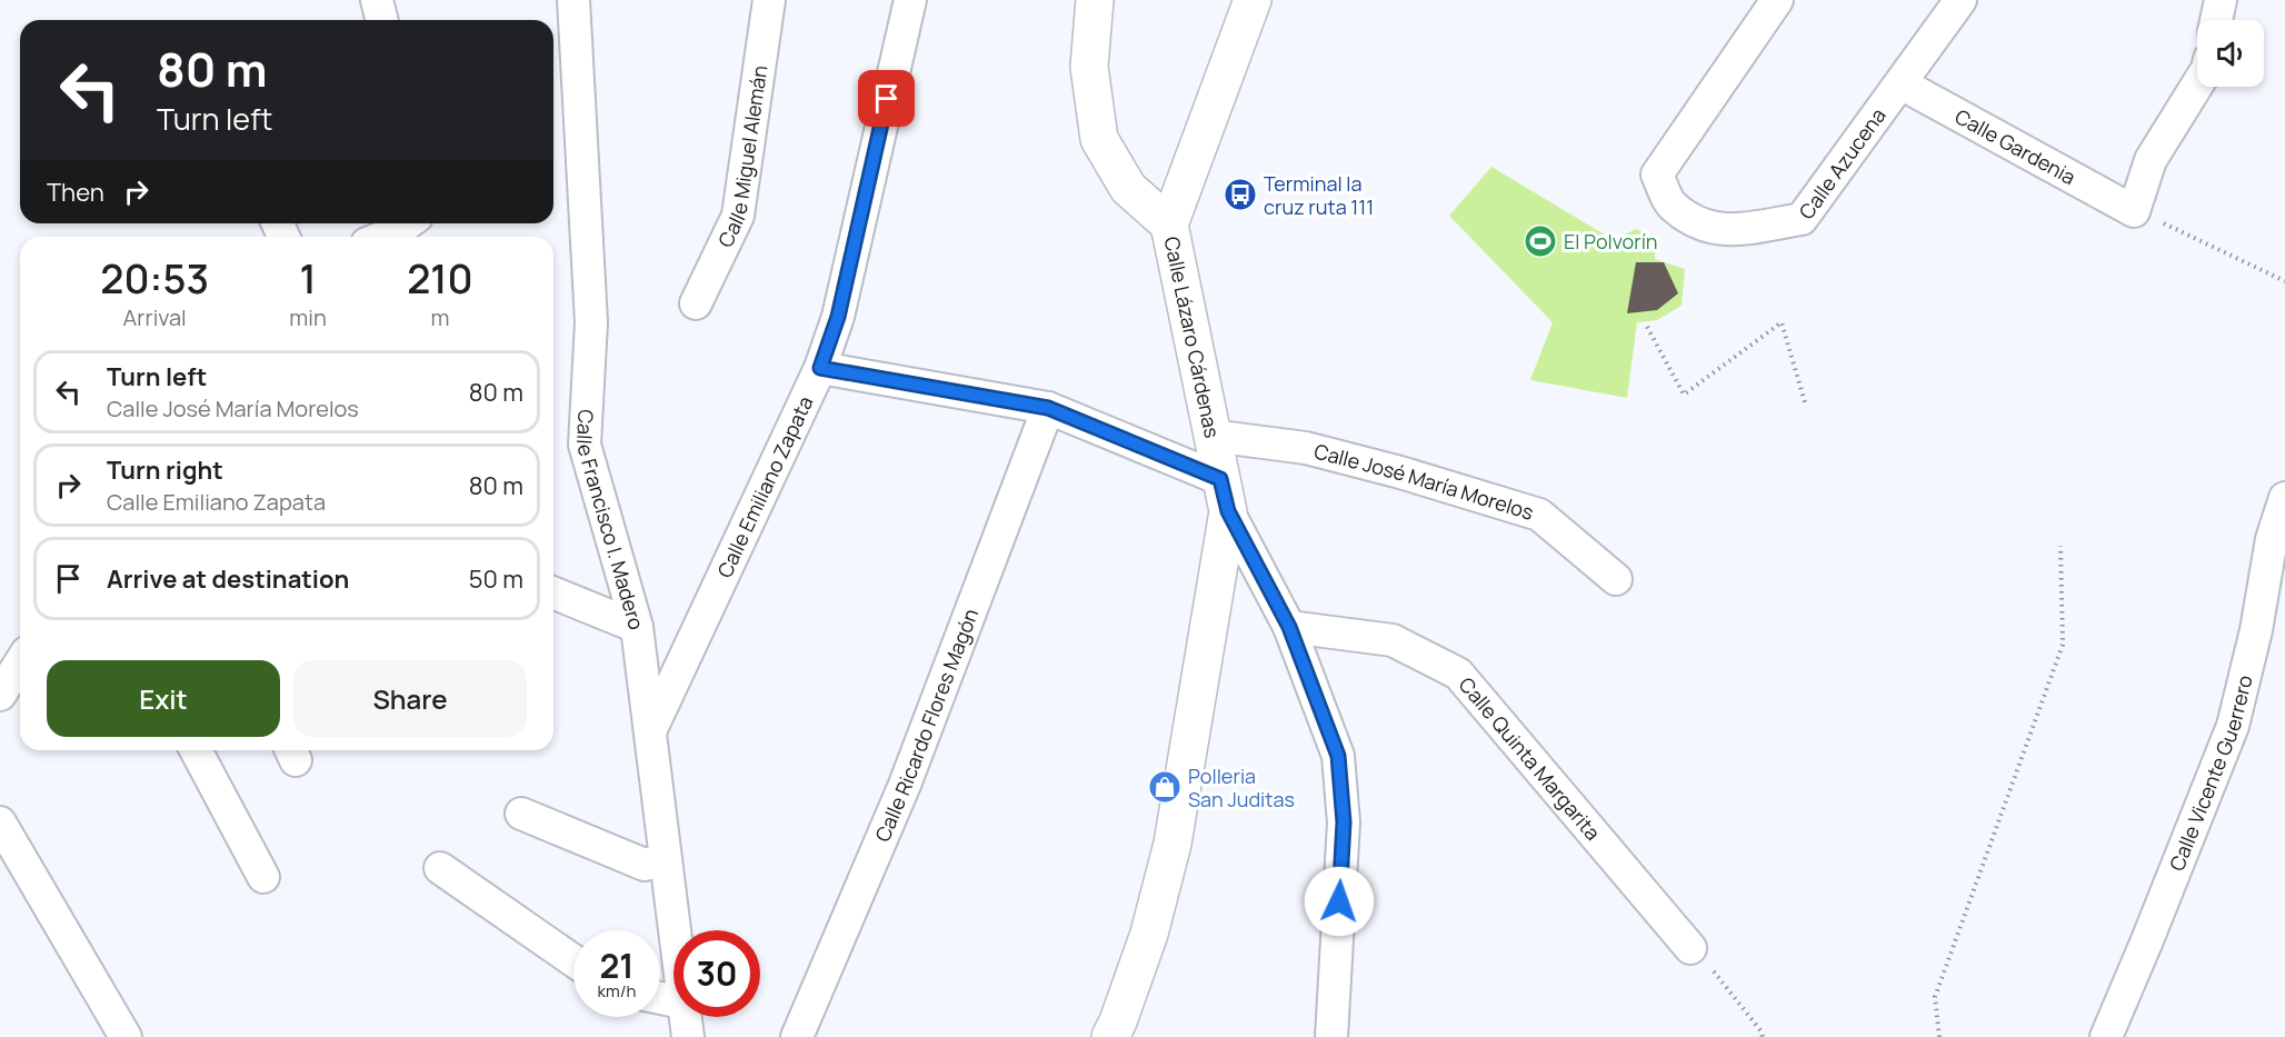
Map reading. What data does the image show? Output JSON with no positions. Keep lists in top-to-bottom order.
{
  "streets": {
    "street": [
      "Calle Gardenia",
      "Calle Miguel Alemán",
      "Calle Azucena",
      "Calle Lázaro Cárdenas",
      "Calle José María Morelos",
      "Calle Emiliano Zapata",
      "Calle Francisco I. Madero",
      "Calle Ricardo Flores Magón",
      "Calle Quinta Margarita",
      "Calle Vicente Guerrero"
    ]
  },
  "crossings": [
    ["Calle Gardenia", "Calle Azucena"],
    ["Calle Lázaro Cárdenas", "Calle José María Morelos"],
    ["Calle Lázaro Cárdenas", "Calle Quinta Margarita"],
    ["Calle Emiliano Zapata", "Calle Francisco I. Madero"]
  ],
  "places": {
    "bus stop": ["Terminal la cruz ruta 111"],
    "sports": ["El Polvorín"],
    "shop": ["Polleria San Juditas"]
  },
  "page": {
    "turn": ["80 m", "Turn left"],
    "then": "Then",
    "eta": [
      "20:53",
      "Arrival",
      "1",
      "min",
      "210",
      "m"
    ],
    "list": [
      {
        "name": "Turn left",
        "note": "Calle José María Morelos",
        "value": "80 m"
      },
      {
        "name": "Turn right",
        "note": "Calle Emiliano Zapata",
        "value": "80 m"
      },
      {
        "name": "Arrive at destination",
        "value": "50 m"
      }
    ],
    "buttons": ["Exit", "Share"],
    "speed": "21 km/h",
    "limit": "30"
  }
}
